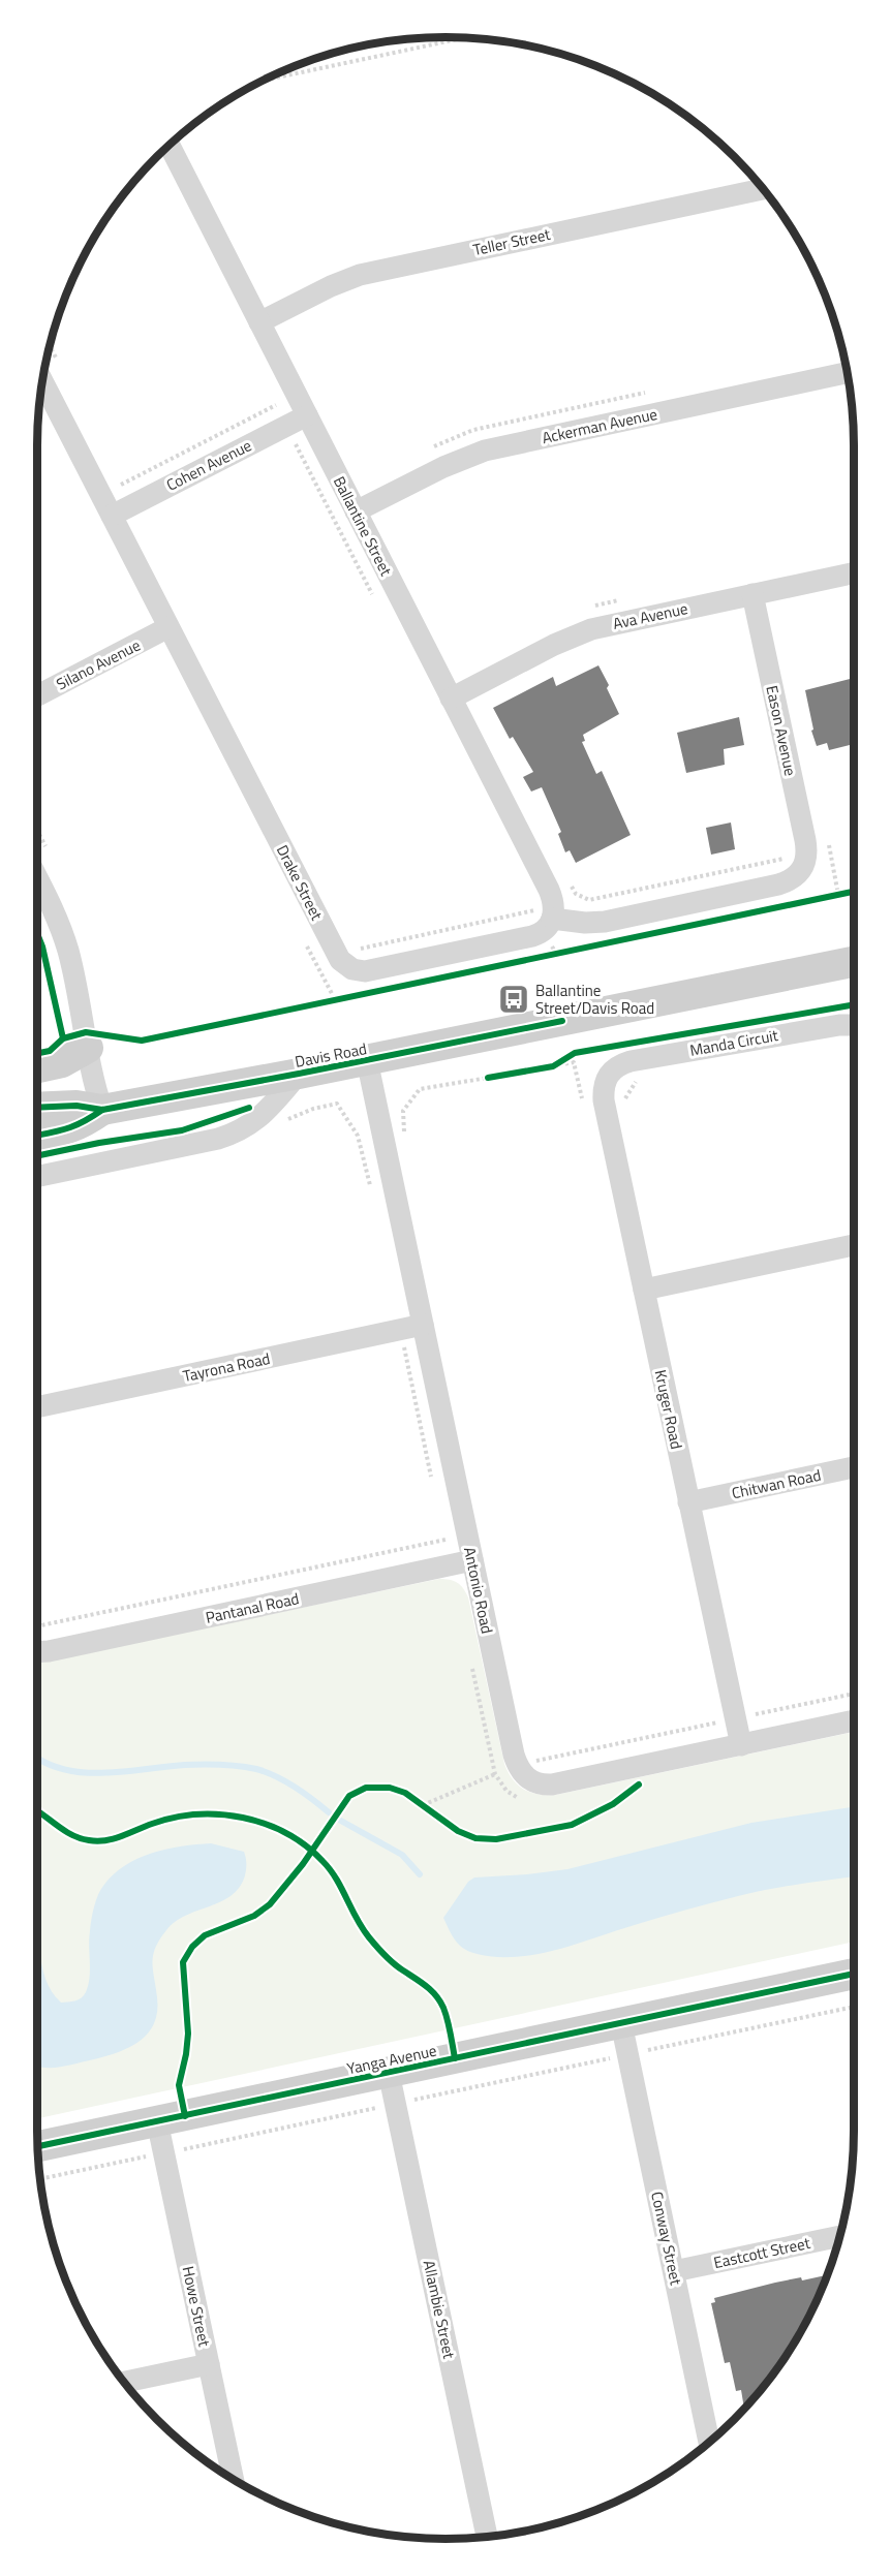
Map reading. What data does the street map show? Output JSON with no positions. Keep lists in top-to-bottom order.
{
  "streets": {
    "main road": ["Davis Road", "Yanga Avenue"],
    "street": [
      "Teller Street",
      "Ackerman Avenue",
      "Cohen Avenue",
      "Ballantine Street",
      "Ava Avenue",
      "Silano Avenue",
      "Eason Avenue",
      "Drake Street",
      "Manda Circuit",
      "Tayrona Road",
      "Kruger Road",
      "Chitwan Road",
      "Antonio Road",
      "Pantanal Road",
      "Conway Street",
      "Eastcott Street",
      "Howe Street",
      "Allambie Street"
    ]
  },
  "crossings": [
    ["Teller Street", "Ballantine Street"],
    ["Ackerman Avenue", "Ballantine Street"],
    ["Cohen Avenue", "Ballantine Street"],
    ["Cohen Avenue", "Drake Street"],
    ["Ballantine Street", "Ava Avenue"],
    ["Ballantine Street", "Drake Street"],
    ["Ava Avenue", "Eason Avenue"],
    ["Silano Avenue", "Drake Street"],
    ["Manda Circuit", "Kruger Road"],
    ["Davis Road", "Antonio Road"],
    ["Tayrona Road", "Antonio Road"],
    ["Kruger Road", "Chitwan Road"],
    ["Kruger Road", "Antonio Road"],
    ["Antonio Road", "Pantanal Road"],
    ["Yanga Avenue", "Conway Street"],
    ["Yanga Avenue", "Howe Street"],
    ["Yanga Avenue", "Allambie Street"],
    ["Conway Street", "Eastcott Street"]
  ],
  "places": {
    "bus stop": ["Ballantine Street/Davis Road"]
  }
}
